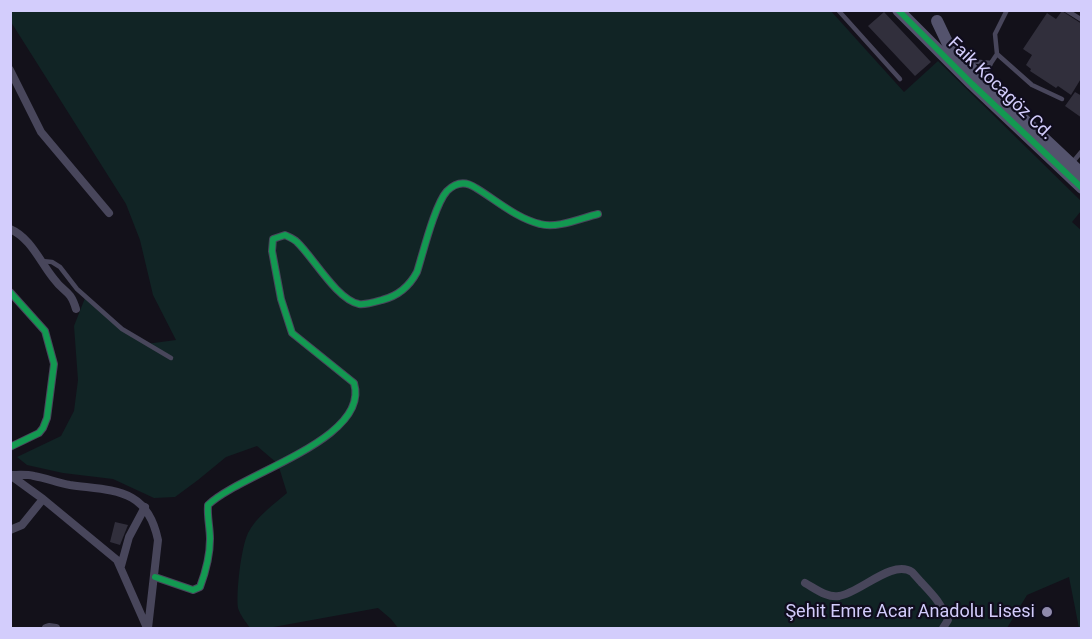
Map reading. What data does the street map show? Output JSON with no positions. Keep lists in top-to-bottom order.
{
  "streets": {
    "street": ["Faik Kocagöz Cd."]
  },
  "places": ["Şehit Emre Acar Anadolu Lisesi"]
}
